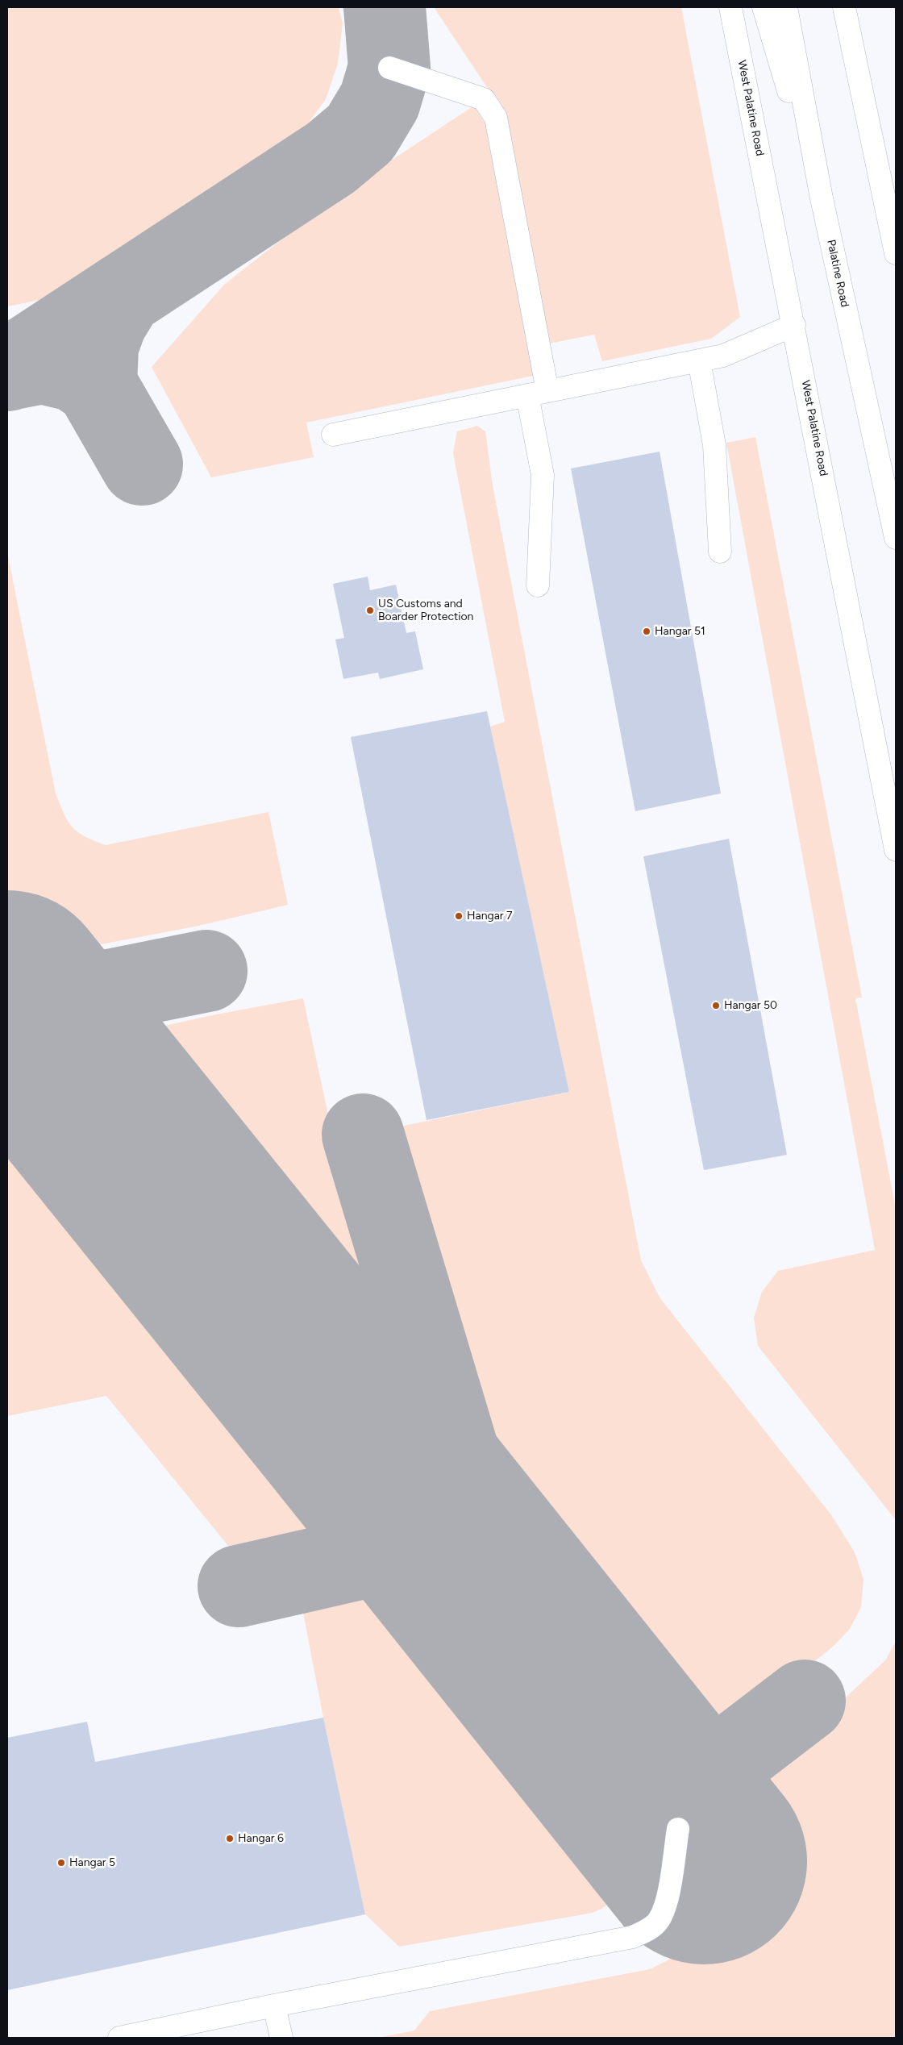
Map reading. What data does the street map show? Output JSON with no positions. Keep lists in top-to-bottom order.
{
  "streets": {
    "main road": ["West Palatine Road", "Palatine Road"]
  },
  "places": [
    "US Customs and Boarder Protection",
    "Hangar 51",
    "Hangar 7",
    "Hangar 50",
    "Hangar 6",
    "Hangar 5"
  ]
}
